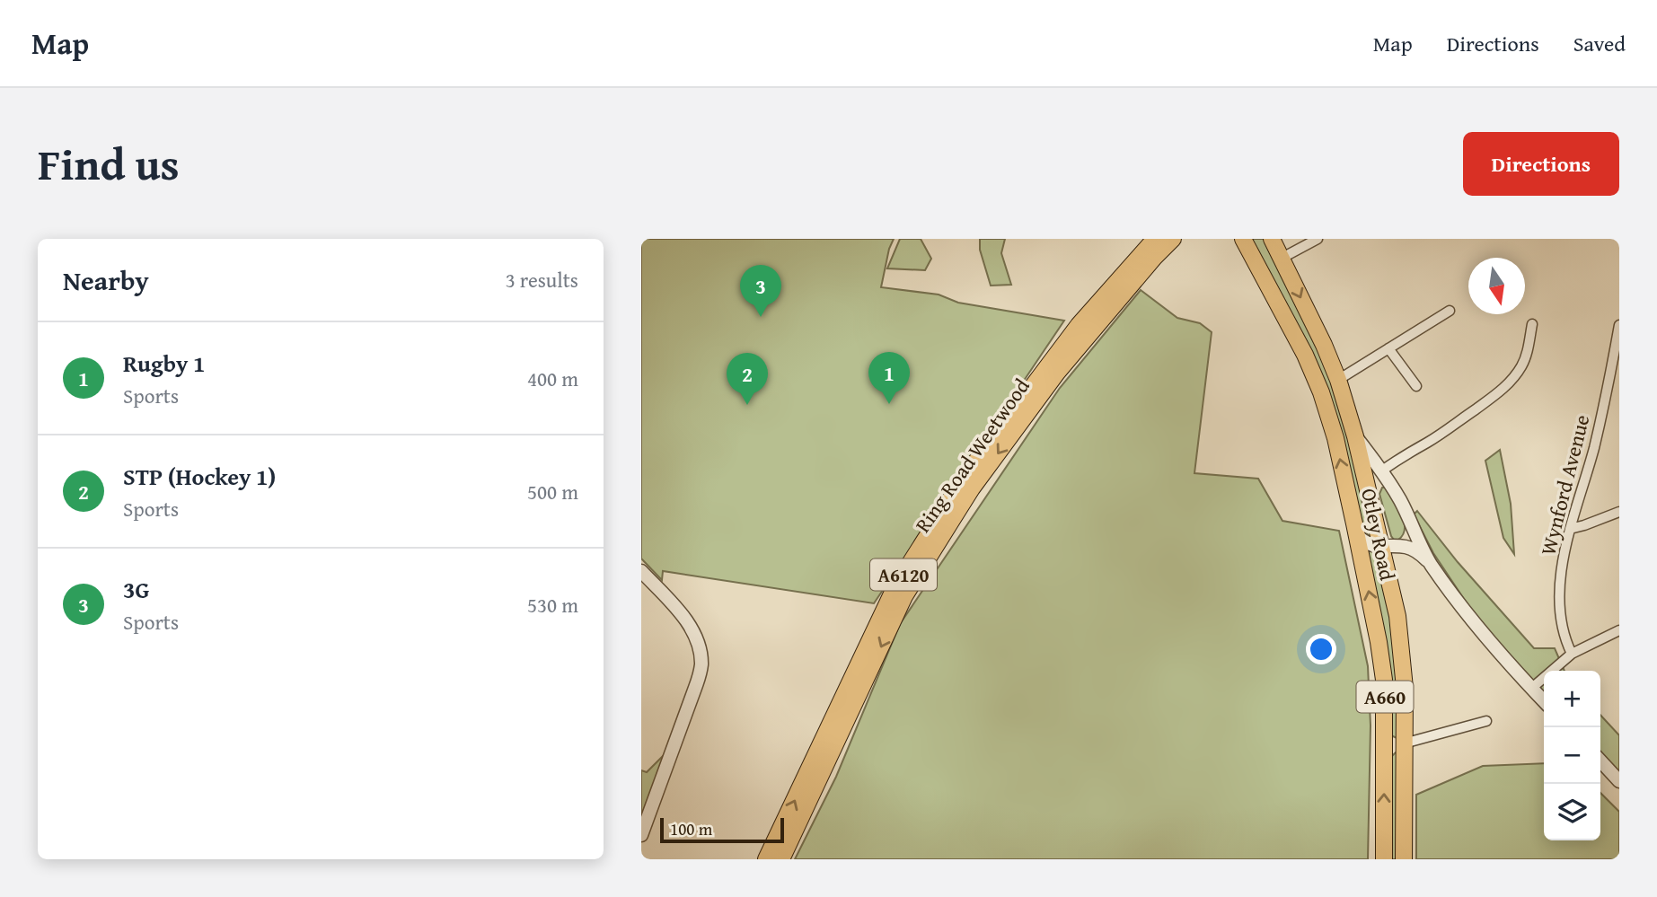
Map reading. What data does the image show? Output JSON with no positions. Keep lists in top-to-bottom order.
{
  "streets": {
    "highway": [
      "Ring Road Weetwood",
      "Otley Road",
      "A6120",
      "A660"
    ],
    "street": ["Wynford Avenue"]
  },
  "scale_bar": "100 m",
  "north": "bottom",
  "page": {
    "header": "Map",
    "nav": ["Map", "Directions", "Saved"],
    "title": "Find us",
    "buttons": "Directions",
    "heading": ["Nearby", "3 results"],
    "pins": ["3", "1", "2"],
    "list": [
      {
        "mark": "1",
        "name": "Rugby 1",
        "note": "Sports",
        "value": "400 m"
      },
      {
        "mark": "2",
        "name": "STP (Hockey 1)",
        "note": "Sports",
        "value": "500 m"
      },
      {
        "mark": "3",
        "name": "3G",
        "note": "Sports",
        "value": "530 m"
      }
    ],
    "map_buttons": ["+", "−"],
    "scale": "100 m"
  }
}
